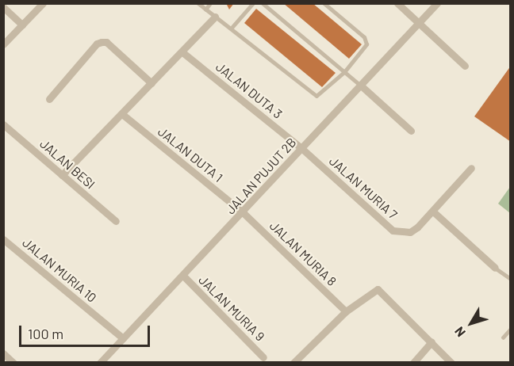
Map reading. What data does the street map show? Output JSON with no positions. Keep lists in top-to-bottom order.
{
  "streets": {
    "street": [
      "JALAN DUTA 3",
      "JALAN DUTA 1",
      "JALAN BESI",
      "JALAN PUJUT 2B",
      "JALAN MURIA 7",
      "JALAN MURIA 8",
      "JALAN MURIA 10",
      "JALAN MURIA 9"
    ]
  },
  "crossings": [
    ["JALAN DUTA 3", "JALAN PUJUT 2B"],
    ["JALAN DUTA 3", "JALAN MURIA 7"],
    ["JALAN DUTA 1", "JALAN PUJUT 2B"],
    ["JALAN DUTA 1", "JALAN MURIA 8"],
    ["JALAN PUJUT 2B", "JALAN MURIA 7"],
    ["JALAN PUJUT 2B", "JALAN MURIA 8"],
    ["JALAN PUJUT 2B", "JALAN MURIA 10"],
    ["JALAN PUJUT 2B", "JALAN MURIA 9"]
  ],
  "scale_bar": "100 m",
  "north": "bottom left"
}
